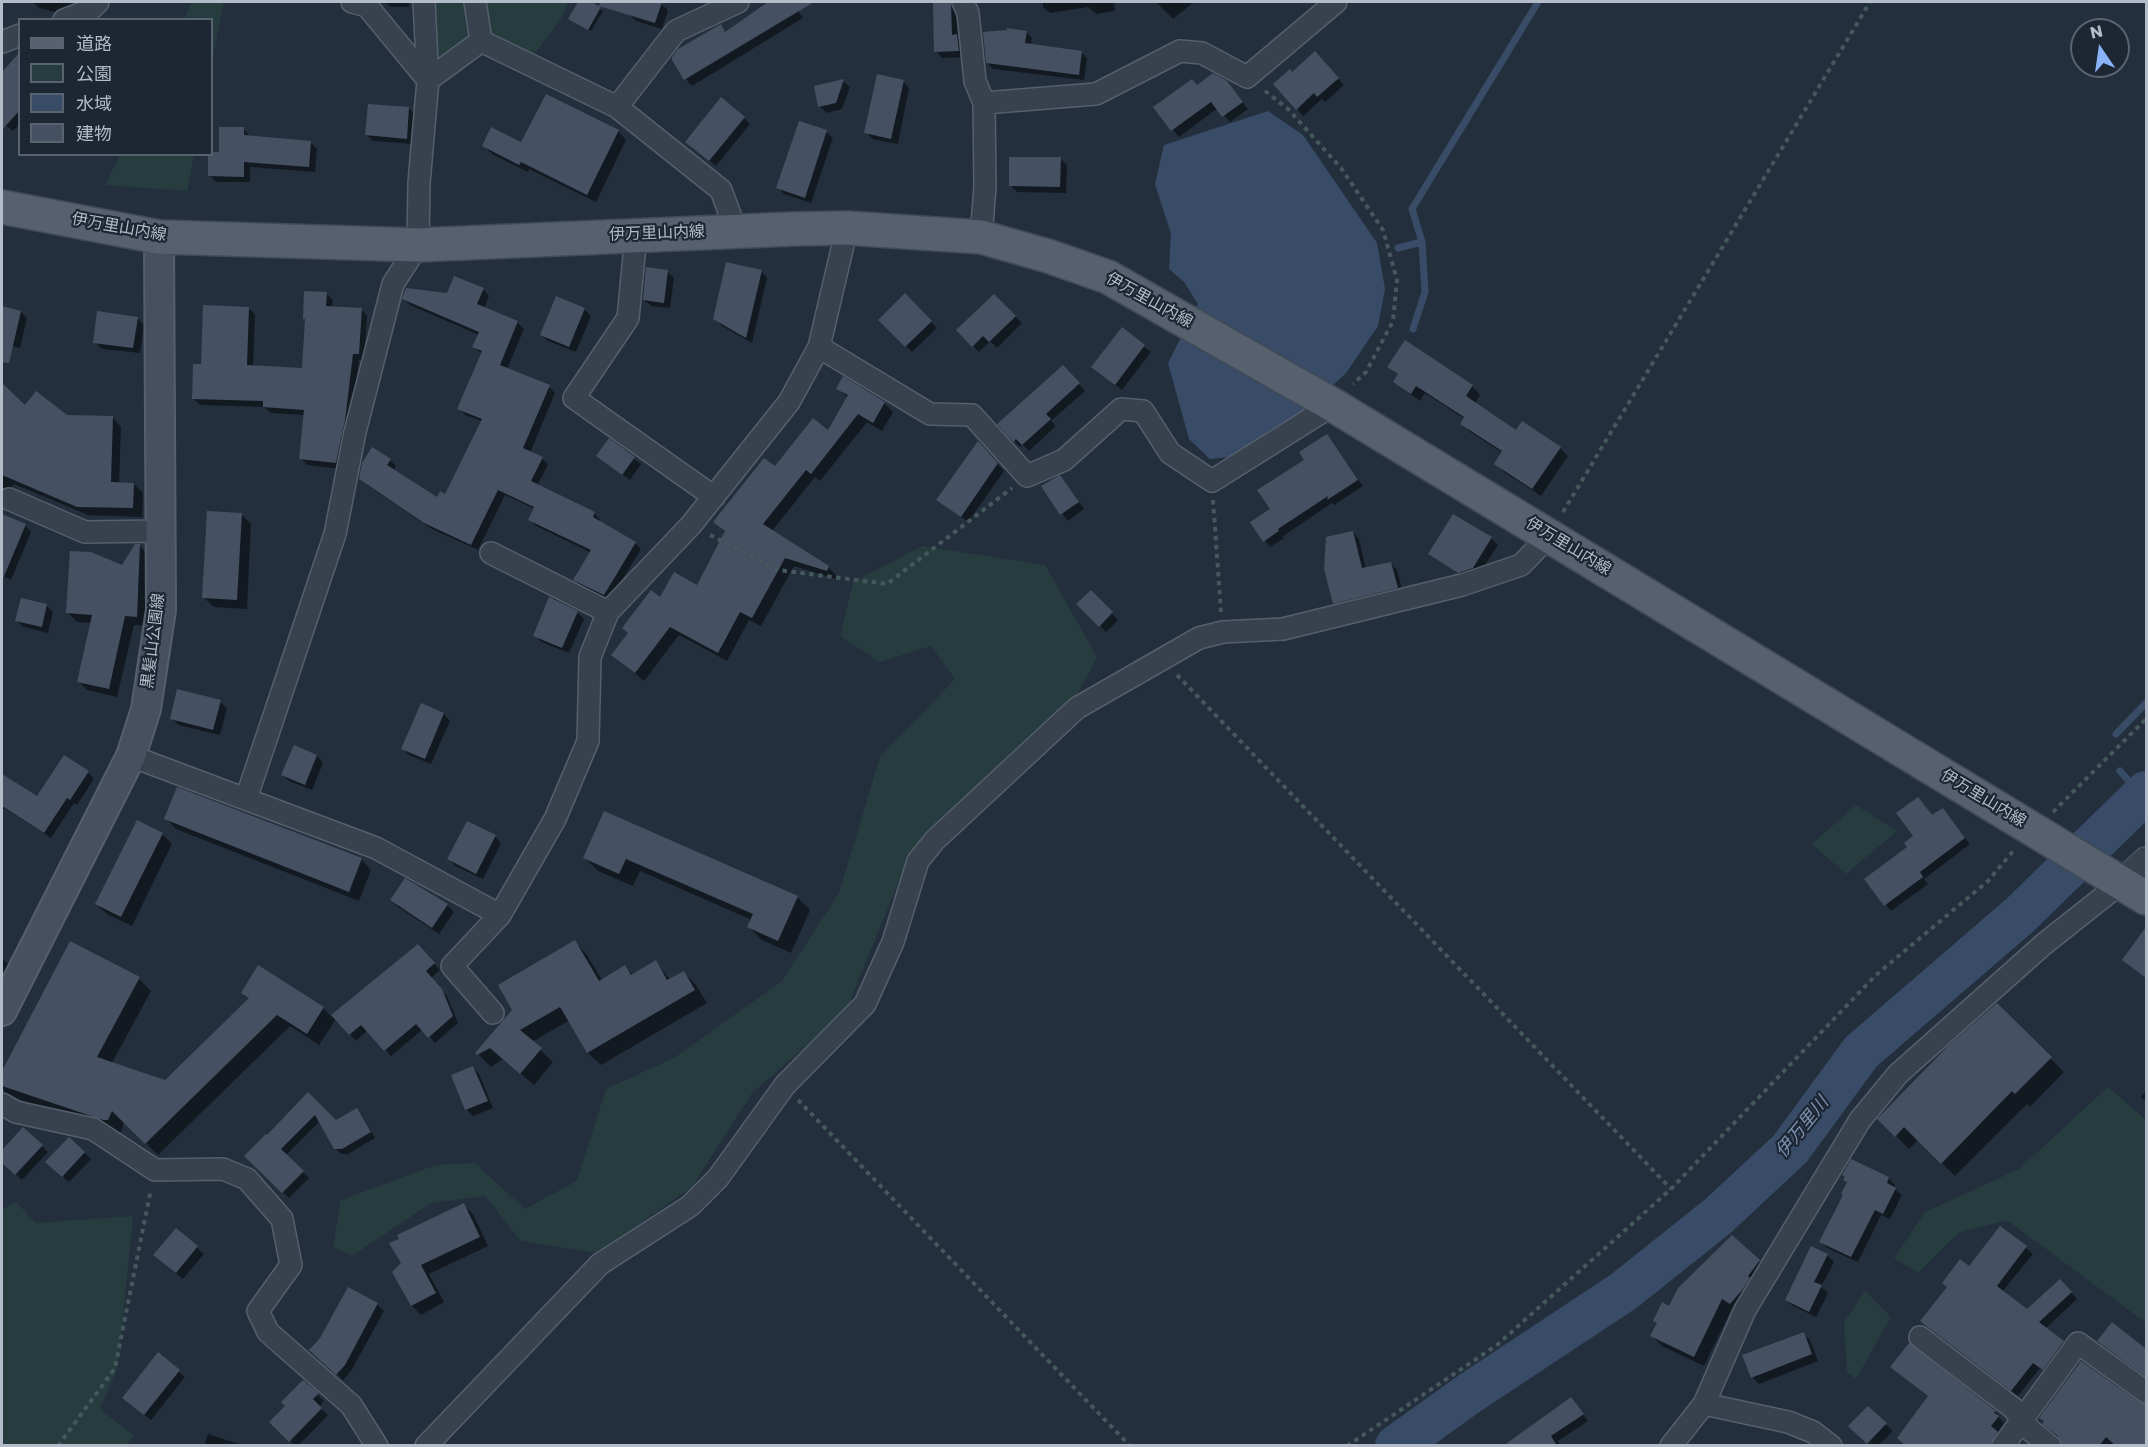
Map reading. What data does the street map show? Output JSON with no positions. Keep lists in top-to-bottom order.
{
  "streets": {
    "main road": ["伊万里山内線", "黒髪山公園線"]
  },
  "crossings": [
    ["伊万里山内線", "黒髪山公園線"]
  ],
  "water": ["伊万里川"],
  "legend": [
    "道路",
    "公園",
    "水域",
    "建物"
  ],
  "north": "top"
}
